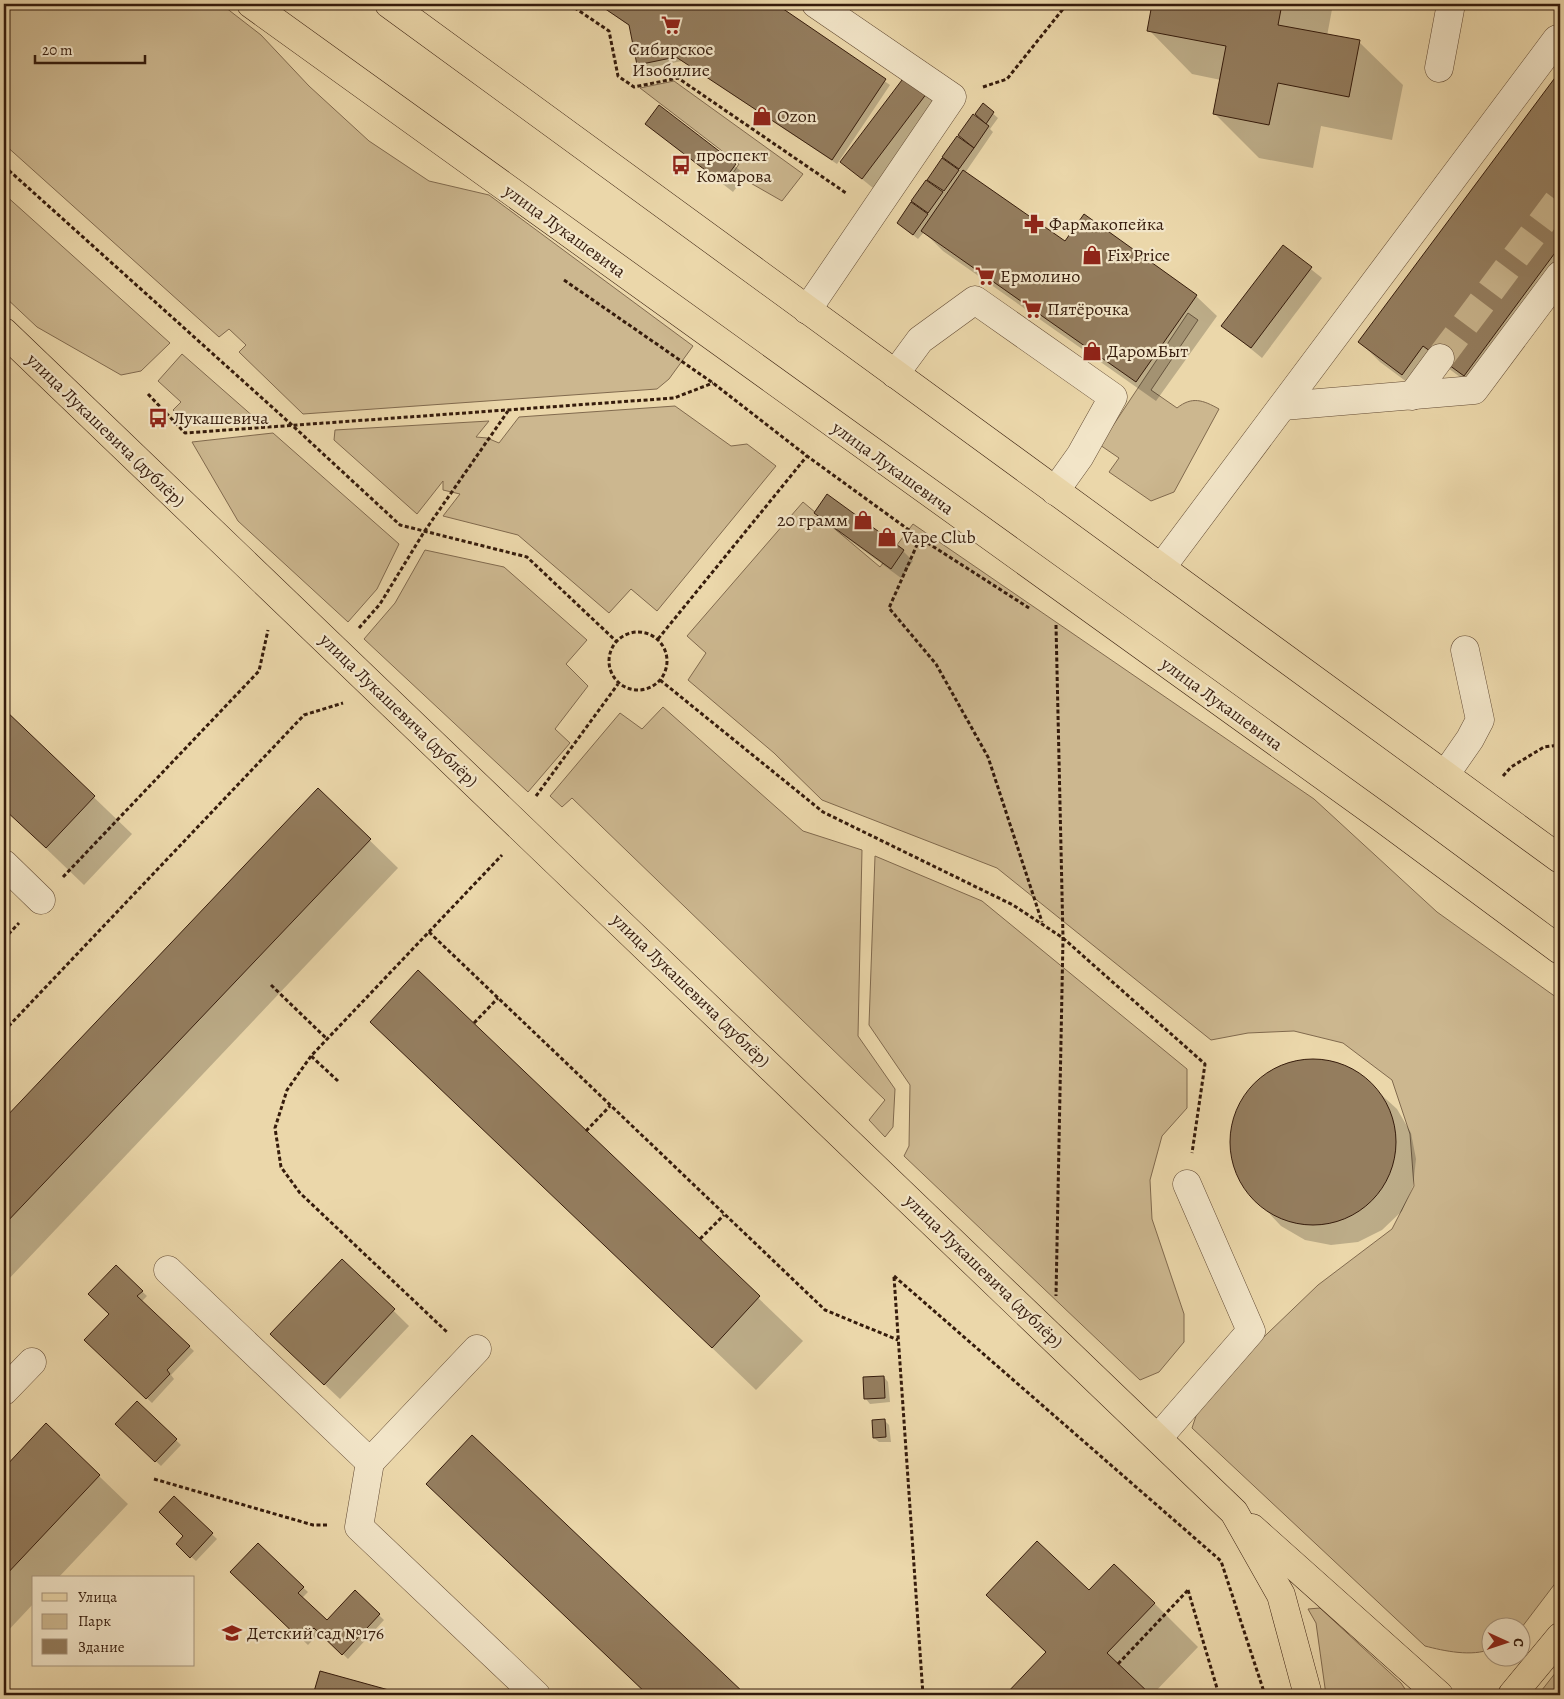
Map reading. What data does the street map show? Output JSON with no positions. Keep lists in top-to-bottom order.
{
  "streets": {
    "main road": ["улица Лукашевича", "улица Лукашевича (дублёр)"]
  },
  "places": {
    "supermarket": ["Сибирское Изобилие", "Ермолино", "Пятёрочка"],
    "shop": [
      "Ozon",
      "Fix Price",
      "ДаромБыт",
      "20 грамм",
      "Vape Club"
    ],
    "bus stop": ["проспект Комарова", "Лукашевича"],
    "pharmacy": ["Фармакопейка"],
    "school or university": ["Детский сад №176"]
  },
  "legend": ["Улица", "Парк", "Здание"],
  "scale_bar": "20 m",
  "north": "right"
}
